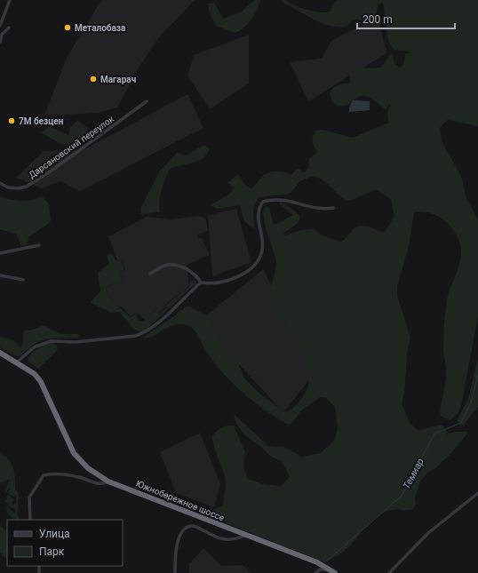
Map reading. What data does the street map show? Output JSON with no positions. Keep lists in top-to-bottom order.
{
  "streets": {
    "highway": ["Южнобережное шоссе"],
    "street": ["Дарсановский переулок"]
  },
  "water": ["Темиар"],
  "places": ["Металобаза", "Магарач", "7М безцен"],
  "legend": ["Улица", "Парк"],
  "scale_bar": "200 m"
}
